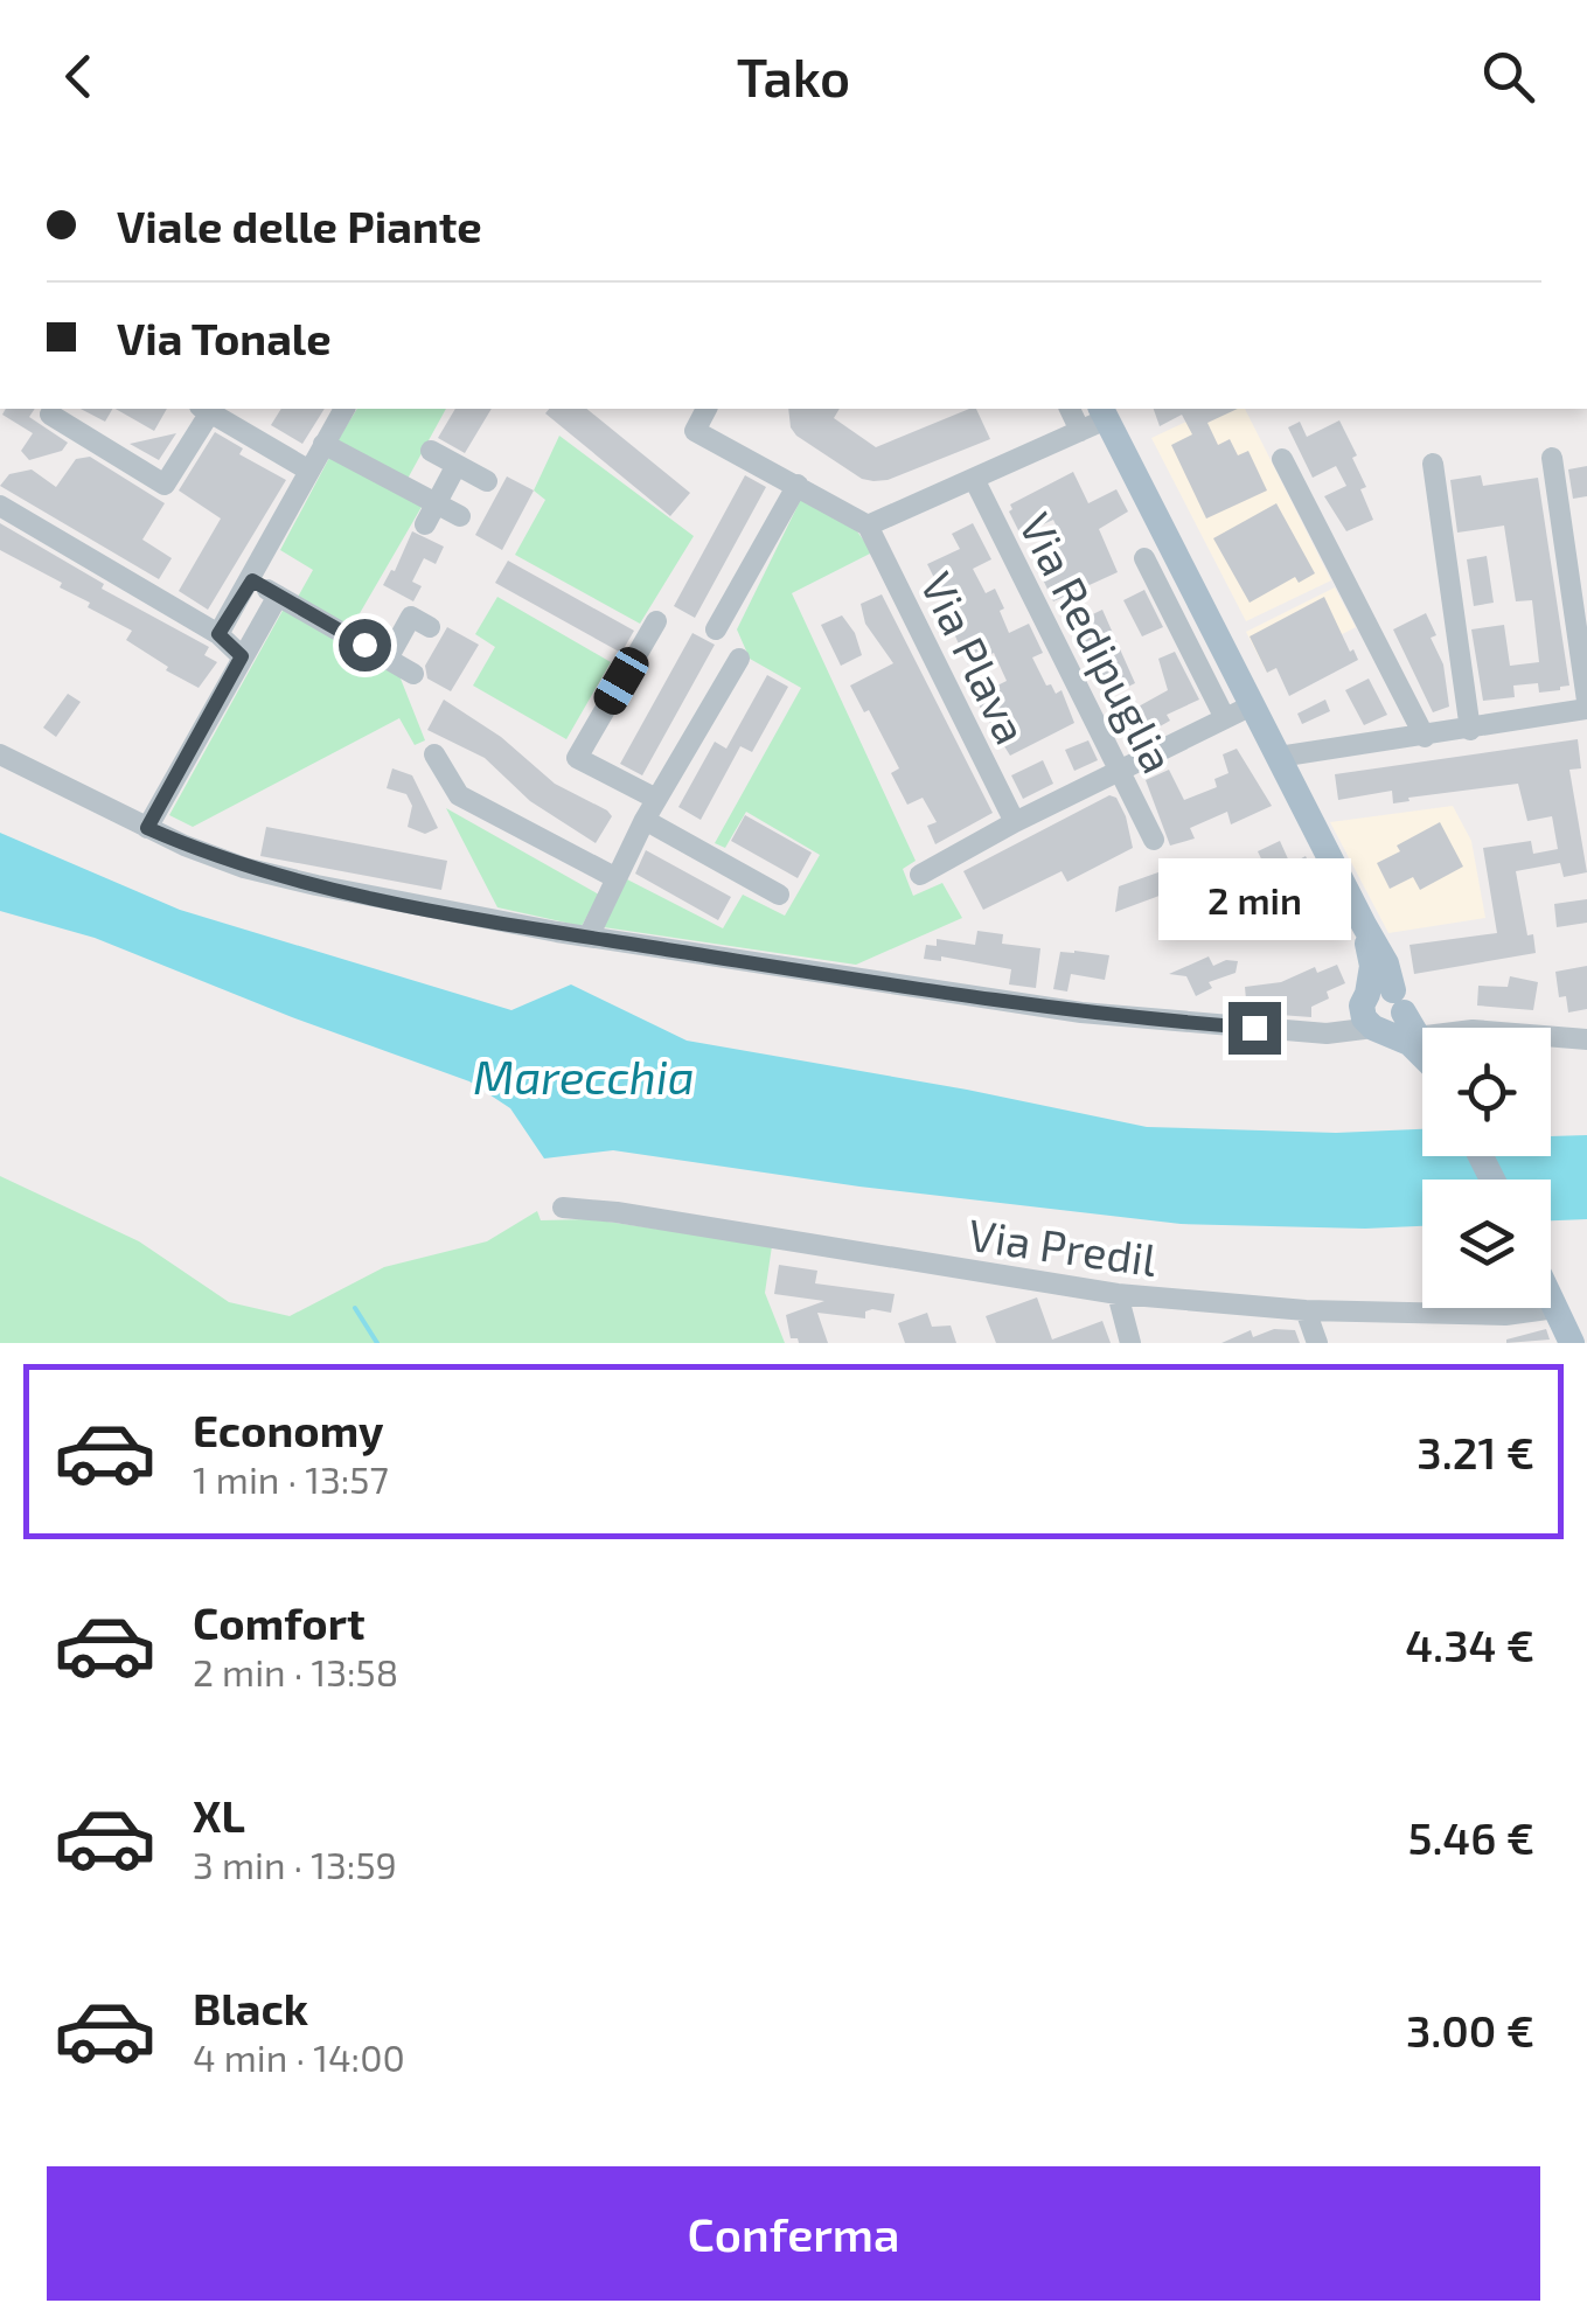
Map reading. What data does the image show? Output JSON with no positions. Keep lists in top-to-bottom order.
{
  "streets": {
    "street": ["Via Redipuglia", "Via Plava", "Via Predil"]
  },
  "water": ["Marecchia"],
  "page": {
    "header": "Tako",
    "banner": ["Viale delle Piante", "Via Tonale"],
    "bubble": "2 min",
    "list": [
      {
        "name": "Economy",
        "note": "1 min · 13:57",
        "value": "3.21 €"
      },
      {
        "name": "Comfort",
        "note": "2 min · 13:58",
        "value": "4.34 €"
      },
      {
        "name": "XL",
        "note": "3 min · 13:59",
        "value": "5.46 €"
      },
      {
        "name": "Black",
        "note": "4 min · 14:00",
        "value": "3.00 €"
      }
    ],
    "buttons": "Conferma"
  }
}
